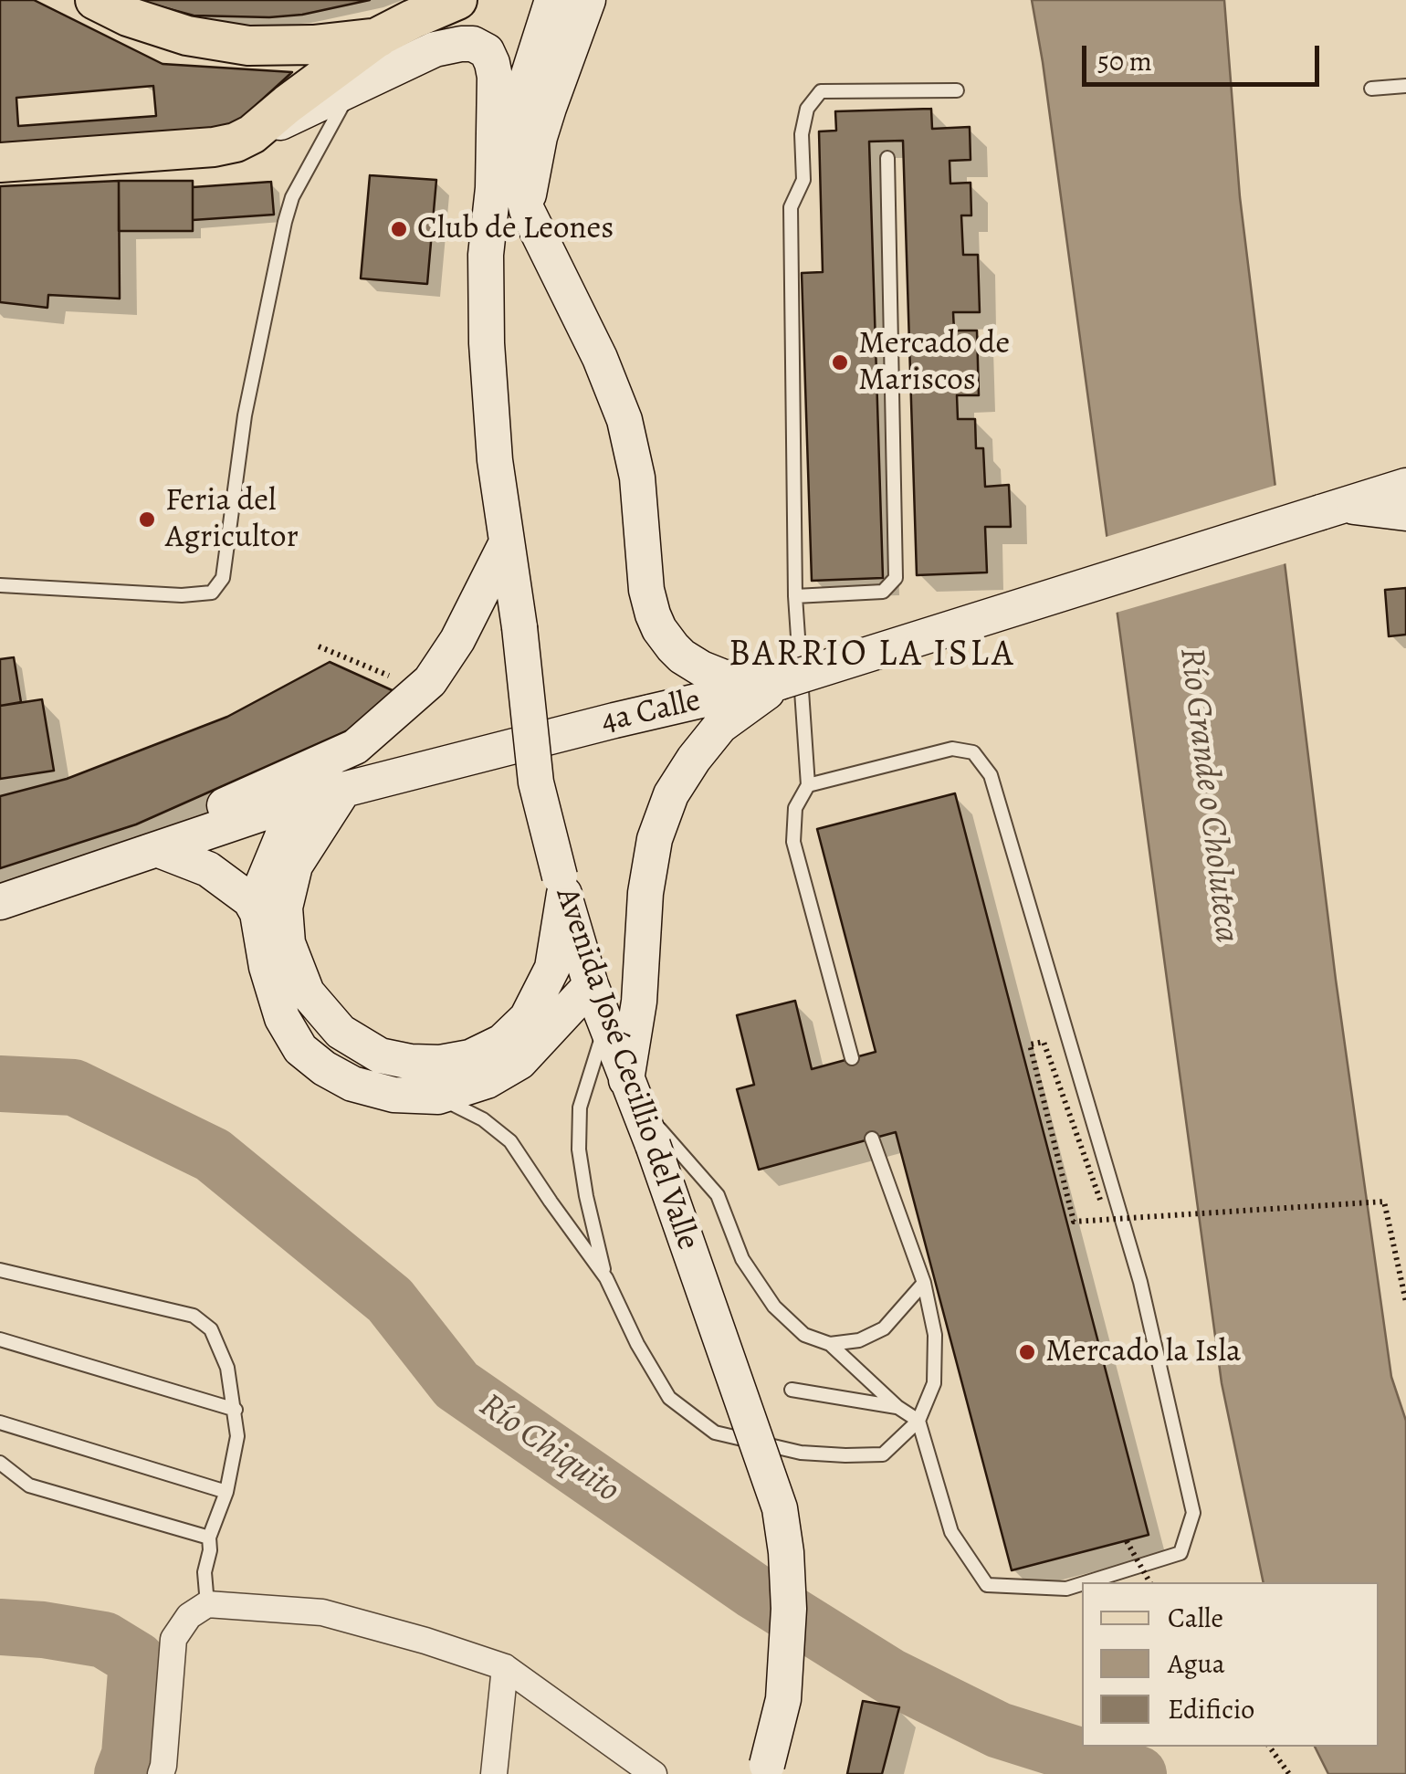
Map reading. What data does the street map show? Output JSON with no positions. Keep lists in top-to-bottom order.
{
  "streets": {
    "street": ["4a Calle", "Avenida José Cecillio del Valle"]
  },
  "districts": ["BARRIO LA ISLA"],
  "water": ["Río Grande o Choluteca", "Río Chiquito"],
  "places": [
    "Club de Leones",
    "Mercado de Mariscos",
    "Feria del Agricultor",
    "Mercado la Isla"
  ],
  "legend": ["Calle", "Agua", "Edificio"],
  "scale_bar": "50 m"
}
